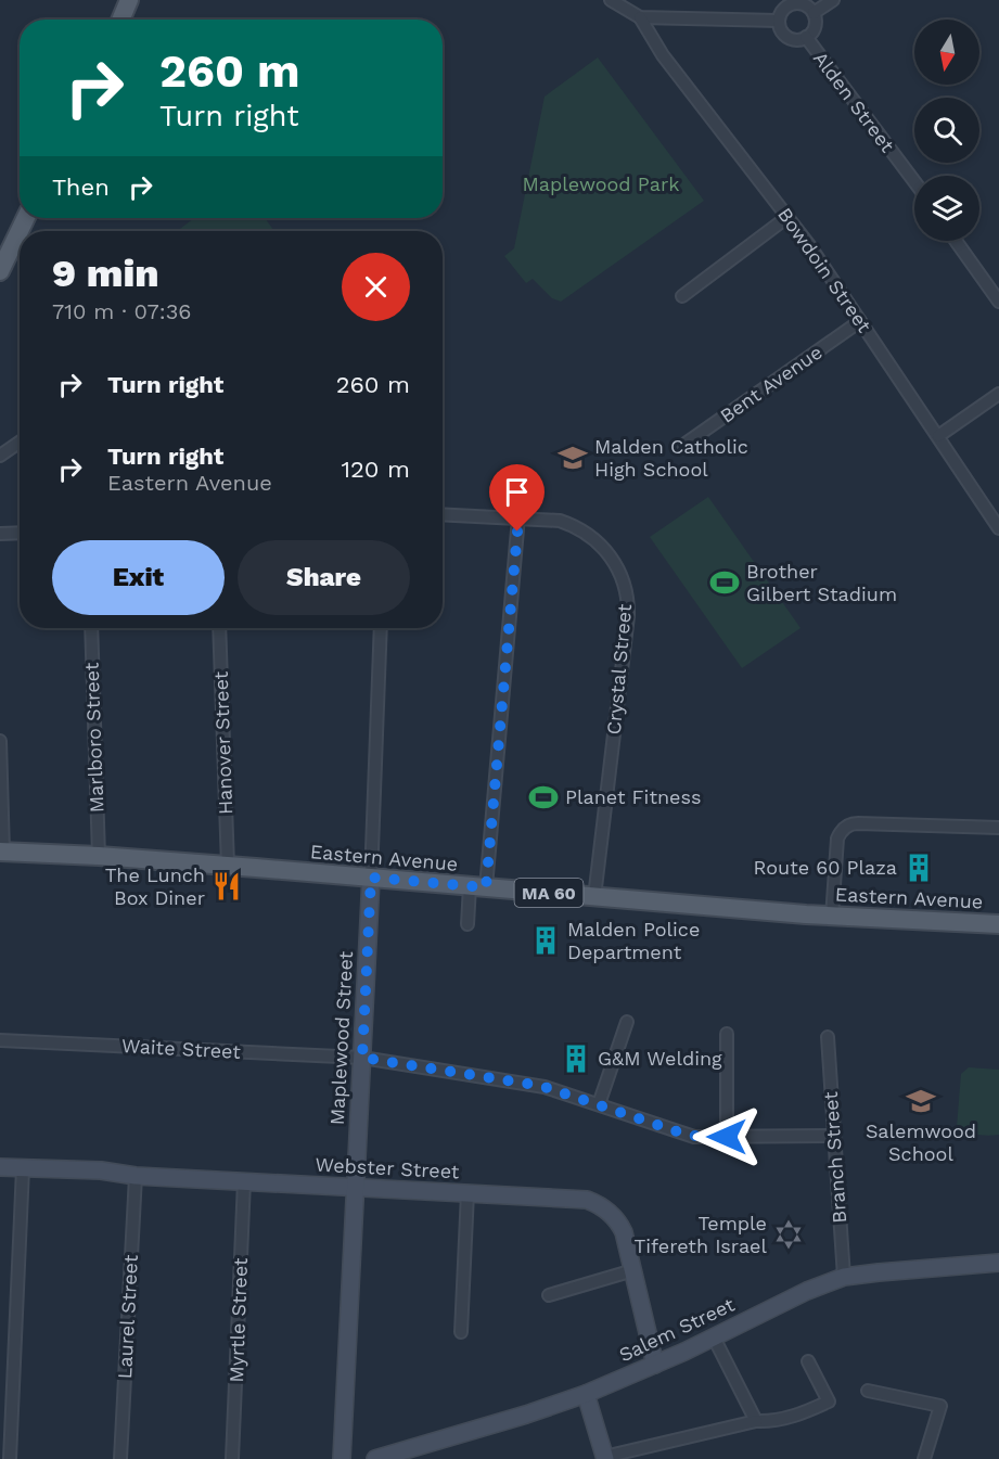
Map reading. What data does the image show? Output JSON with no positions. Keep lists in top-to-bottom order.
{
  "streets": {
    "main road": [
      "Eastern Avenue",
      "MA 60",
      "Maplewood Street",
      "Webster Street",
      "Salem Street"
    ],
    "street": [
      "Alden Street",
      "Bowdoin Street",
      "Bent Avenue",
      "Crystal Street",
      "Marlboro Street",
      "Hanover Street",
      "Waite Street",
      "Branch Street",
      "Laurel Street",
      "Myrtle Street"
    ]
  },
  "crossings": [
    ["Bowdoin Street", "Bent Avenue"],
    ["Crystal Street", "Eastern Avenue"],
    ["Marlboro Street", "Eastern Avenue"],
    ["Hanover Street", "Eastern Avenue"],
    ["Eastern Avenue", "Maplewood Street"],
    ["Maplewood Street", "Waite Street"],
    ["Maplewood Street", "Webster Street"],
    ["Waite Street", "Branch Street"],
    ["Branch Street", "Salem Street"],
    ["Webster Street", "Laurel Street"],
    ["Webster Street", "Myrtle Street"],
    ["Webster Street", "Salem Street"]
  ],
  "parks": ["Maplewood Park"],
  "places": {
    "school or university": ["Malden Catholic High School", "Salemwood School"],
    "sports": ["Brother Gilbert Stadium", "Planet Fitness"],
    "building": ["Route 60 Plaza", "Malden Police Department", "G&M Welding"],
    "restaurant": ["The Lunch Box Diner"],
    "synagogue": ["Temple Tifereth Israel"]
  },
  "north": "bottom",
  "page": {
    "turn": ["260 m", "Turn right"],
    "then": "Then",
    "heading": ["9 min", "710 m · 07:36"],
    "list": [
      {
        "name": "Turn right",
        "value": "260 m"
      },
      {
        "name": "Turn right",
        "note": "Eastern Avenue",
        "value": "120 m"
      }
    ],
    "buttons": ["Exit", "Share"]
  }
}
